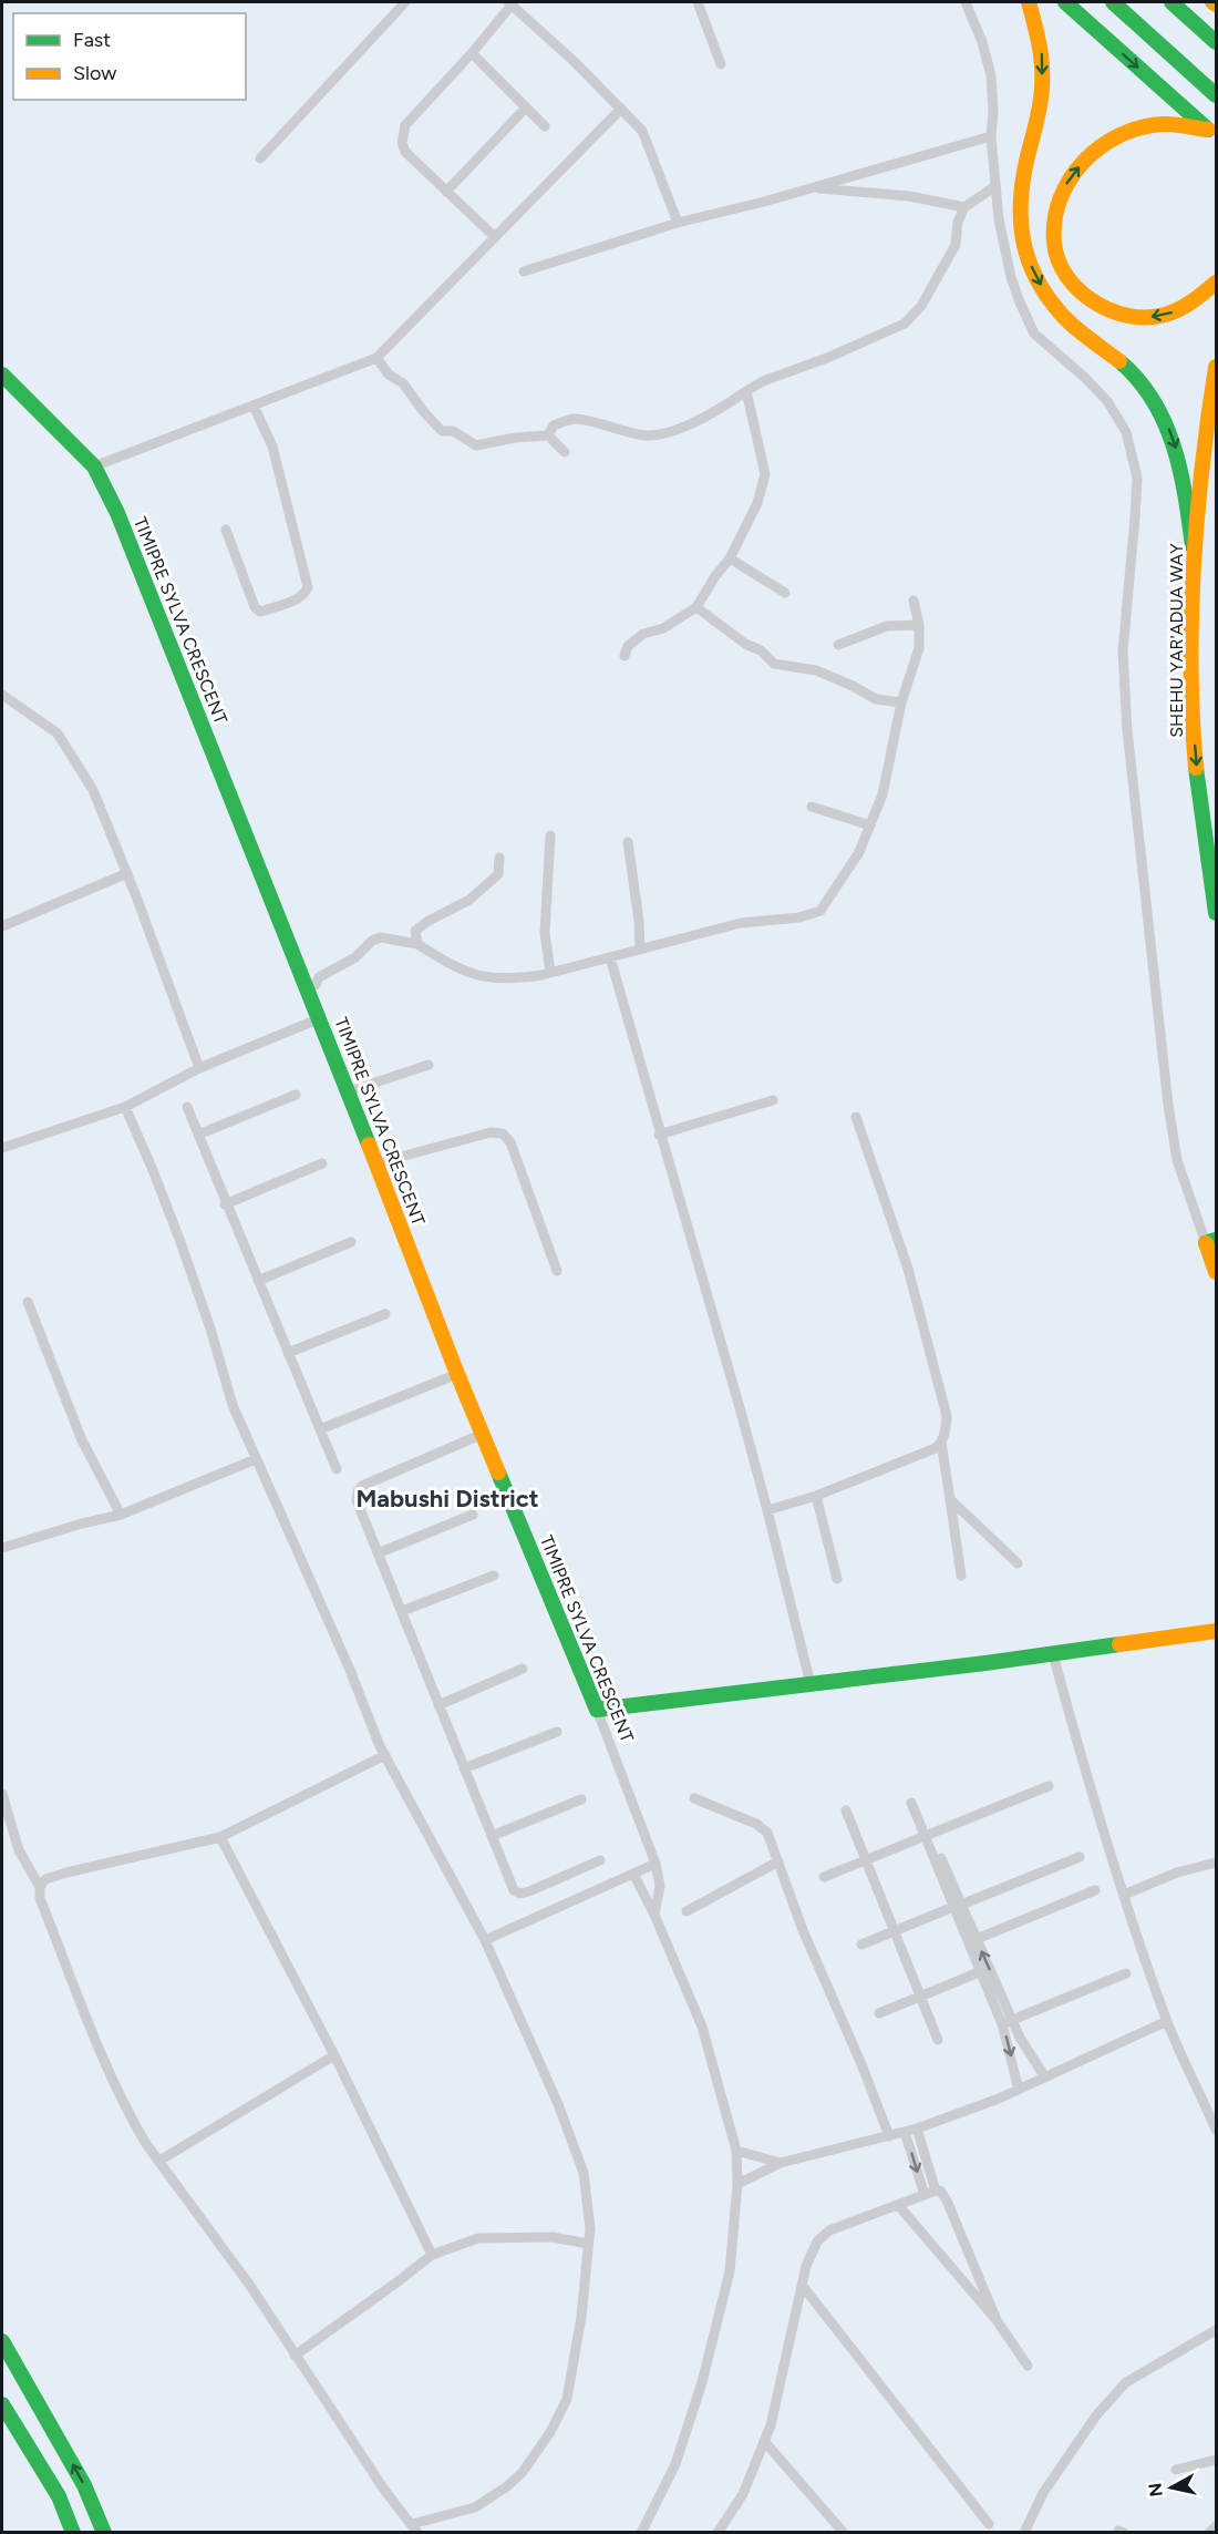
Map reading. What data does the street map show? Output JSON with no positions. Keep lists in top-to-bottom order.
{
  "streets": {
    "main road": ["TIMIPRE SYLVA CRESCENT", "SHEHU YAR'ADUA WAY"]
  },
  "one_way": ["SHEHU YAR'ADUA WAY"],
  "districts": ["Mabushi District"],
  "legend": ["Fast", "Slow"],
  "north": "left"
}
